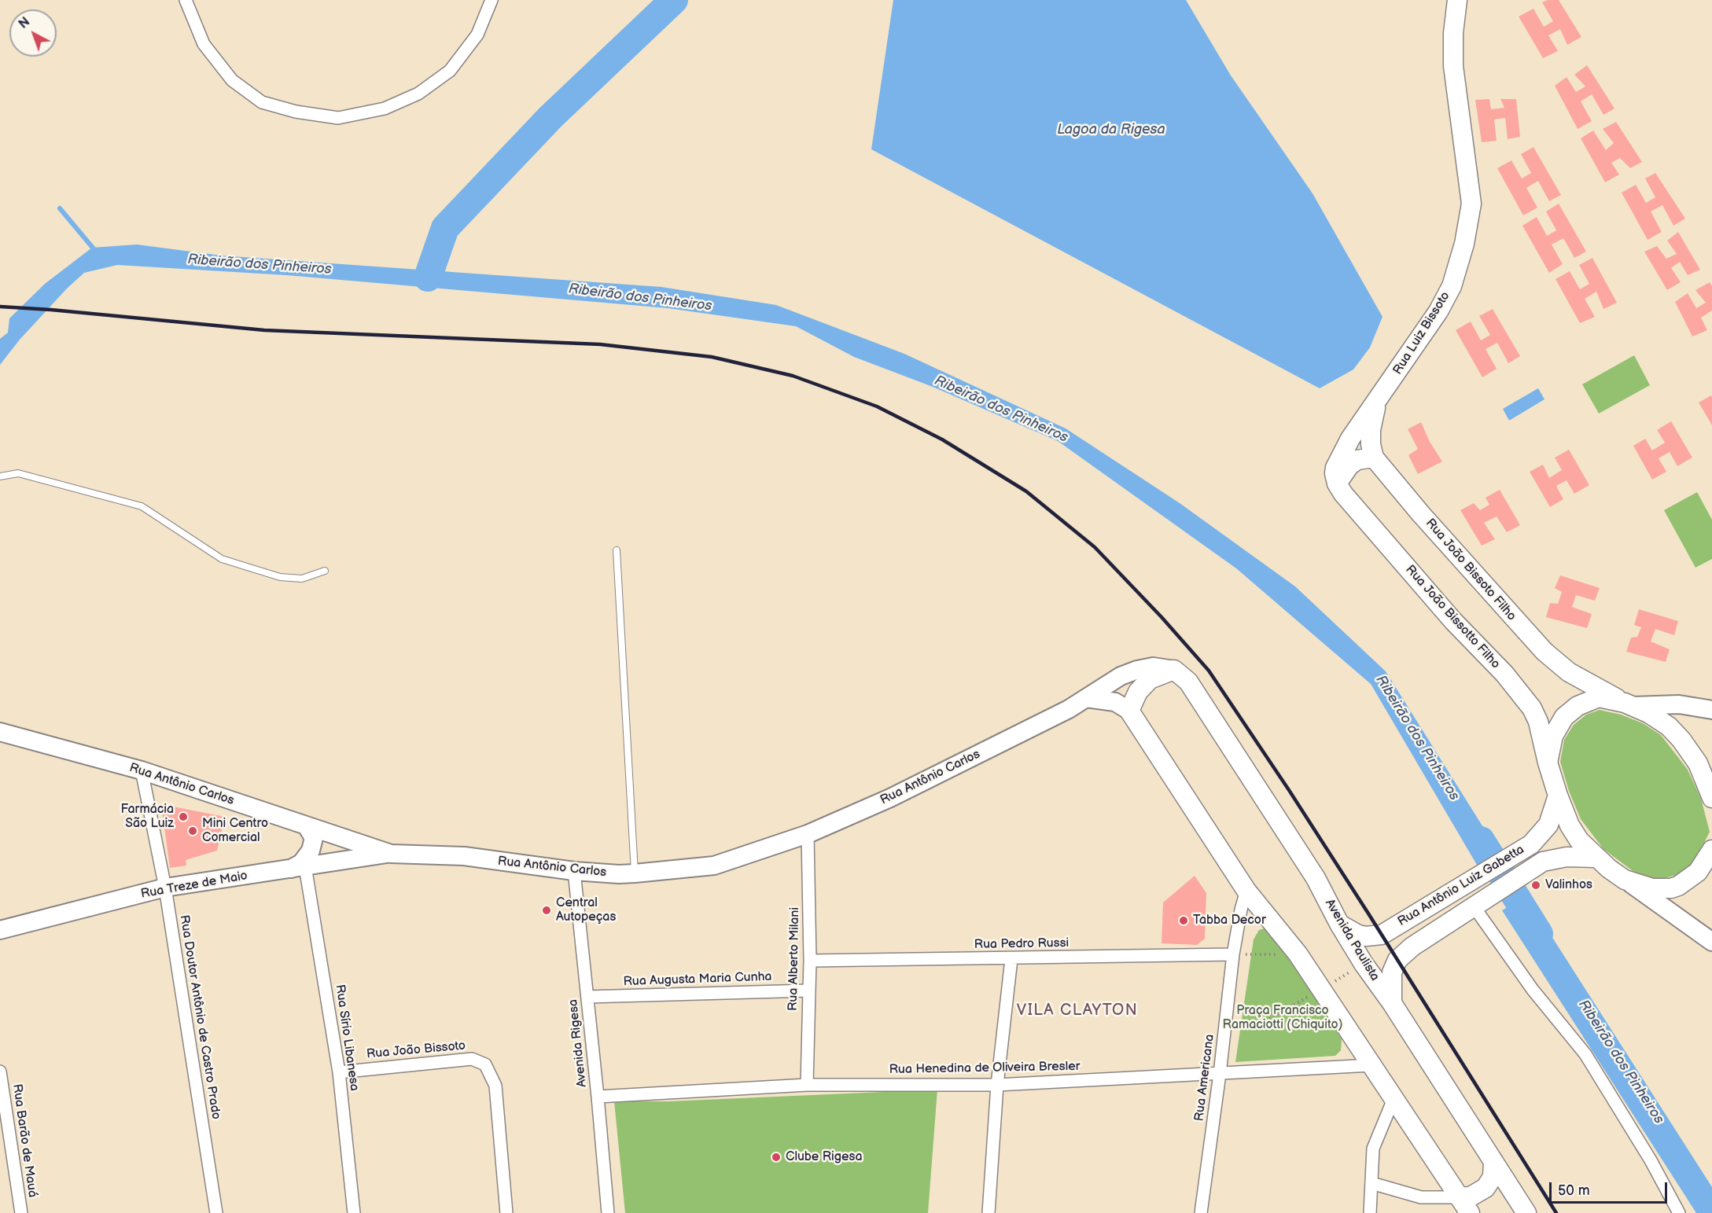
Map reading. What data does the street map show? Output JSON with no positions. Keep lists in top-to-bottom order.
{
  "streets": {
    "main road": [
      "Rua Luiz Bissoto",
      "Rua João Bissoto Filho",
      "Rua João Bissotto Filho",
      "Rua Antônio Carlos",
      "Rua Treze de Maio",
      "Rua Antônio Luiz Gabetta",
      "Avenida Paulista"
    ],
    "street": [
      "Rua Pedro Russi",
      "Rua Alberto Milani",
      "Rua Augusta Maria Cunha",
      "Rua Doutor Antônio de Castro Prado",
      "Rua Sírio Libanesa",
      "Avenida Rigesa",
      "Rua João Bissoto",
      "Rua Henedina de Oliveira Bresler",
      "Rua Americana",
      "Rua Barão de Mauá"
    ]
  },
  "crossings": [
    ["Rua Luiz Bissoto", "Rua João Bissotto Filho"],
    ["Rua João Bissoto Filho", "Rua João Bissotto Filho"],
    ["Rua João Bissoto Filho", "Rua Antônio Luiz Gabetta"],
    ["Rua Antônio Carlos", "Rua Treze de Maio"],
    ["Rua Antônio Carlos", "Avenida Paulista"],
    ["Rua Antônio Carlos", "Rua Alberto Milani"],
    ["Rua Antônio Carlos", "Rua Doutor Antônio de Castro Prado"],
    ["Rua Antônio Carlos", "Avenida Rigesa"],
    ["Rua Treze de Maio", "Rua Doutor Antônio de Castro Prado"],
    ["Rua Treze de Maio", "Rua Sírio Libanesa"],
    ["Rua Antônio Luiz Gabetta", "Avenida Paulista"],
    ["Rua Pedro Russi", "Rua Alberto Milani"],
    ["Rua Pedro Russi", "Rua Americana"],
    ["Rua Alberto Milani", "Rua Augusta Maria Cunha"],
    ["Rua Alberto Milani", "Rua Henedina de Oliveira Bresler"],
    ["Rua Augusta Maria Cunha", "Avenida Rigesa"],
    ["Rua Sírio Libanesa", "Rua João Bissoto"],
    ["Avenida Rigesa", "Rua Henedina de Oliveira Bresler"],
    ["Rua Henedina de Oliveira Bresler", "Rua Americana"]
  ],
  "districts": ["VILA CLAYTON"],
  "water": ["Lagoa da Rigesa", "Ribeirão dos Pinheiros"],
  "parks": ["Praça Francisco Ramaciotti (Chiquito)"],
  "places": [
    "Farmácia São Luiz",
    "Mini Centro Comercial",
    "Valinhos",
    "Central Autopeças",
    "Tabba Decor",
    "Clube Rigesa"
  ],
  "scale_bar": "50 m",
  "north": "top left"
}
